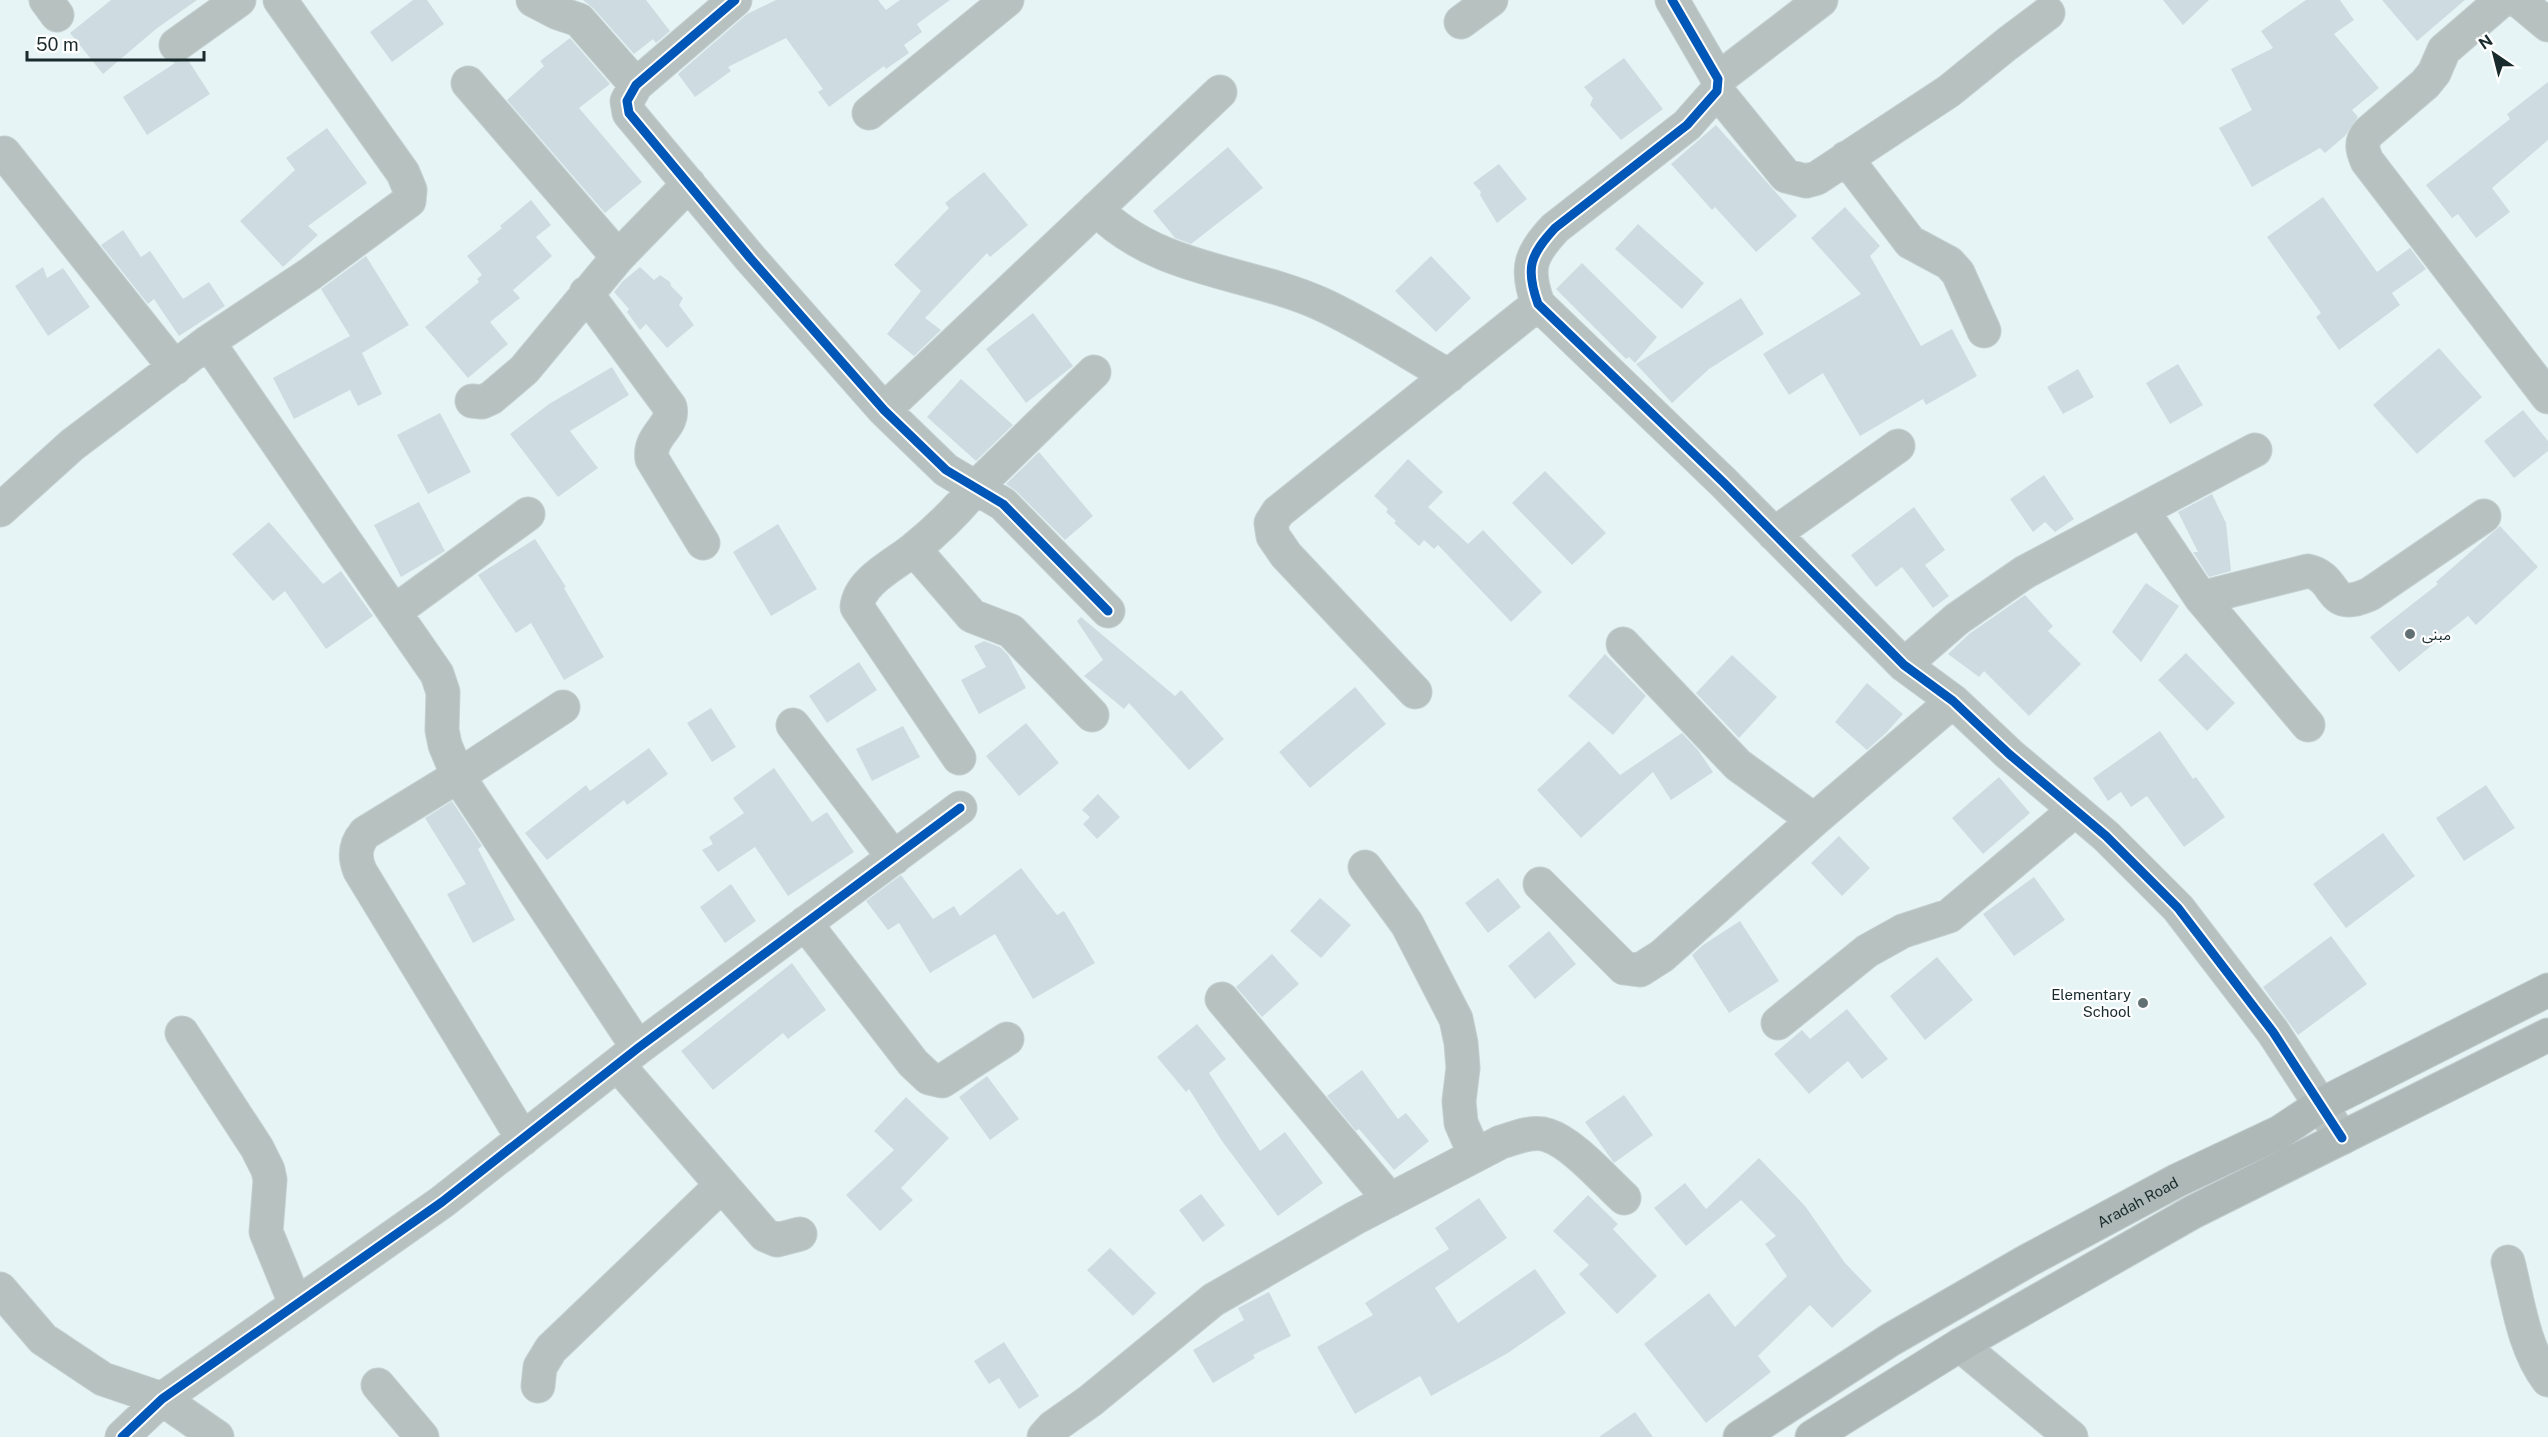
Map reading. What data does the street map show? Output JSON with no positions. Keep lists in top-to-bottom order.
{
  "streets": {
    "main road": ["Aradah Road"]
  },
  "places": ["مبنى", "Elementary School"],
  "scale_bar": "50 m",
  "north": "top left"
}
